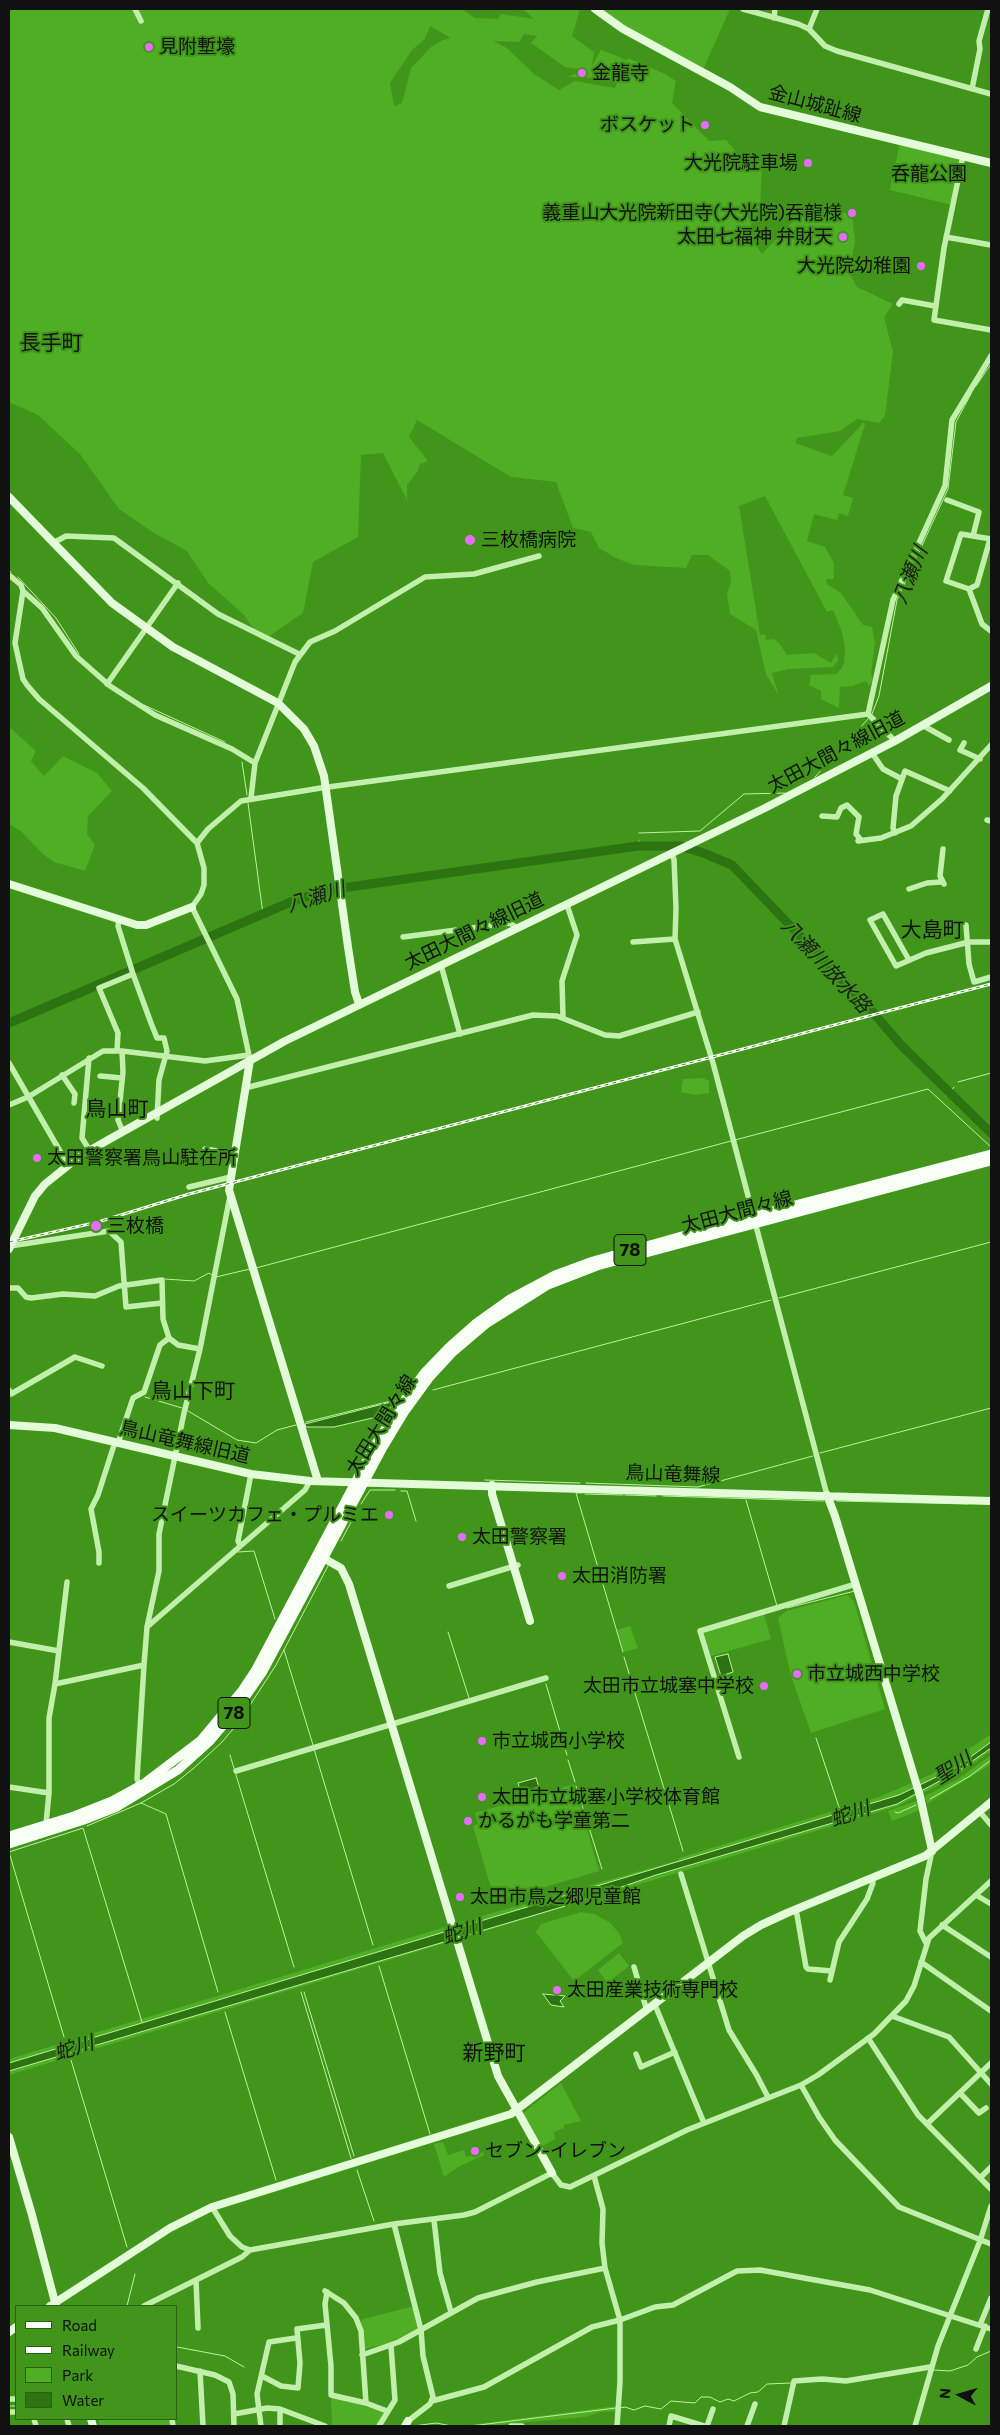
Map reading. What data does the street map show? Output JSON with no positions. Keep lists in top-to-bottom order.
{
  "streets": {
    "main road": ["太田大間々線", "78"],
    "street": [
      "金山城趾線",
      "太田大間々線旧道",
      "鳥山竜舞線旧道",
      "鳥山竜舞線"
    ]
  },
  "crossings": [
    ["太田大間々線", "鳥山竜舞線旧道"],
    ["太田大間々線", "鳥山竜舞線"],
    ["鳥山竜舞線旧道", "鳥山竜舞線"]
  ],
  "districts": [
    "長手町",
    "大島町",
    "鳥山町",
    "鳥山下町",
    "新野町"
  ],
  "water": [
    "八瀬川",
    "八瀬川放水路",
    "聖川",
    "蛇川"
  ],
  "parks": ["呑龍公園"],
  "places": [
    "見附塹壕",
    "金龍寺",
    "ボスケット",
    "大光院駐車場",
    "義重山大光院新田寺(大光院)吞龍様",
    "太田七福神 弁財天",
    "大光院幼稚園",
    "三枚橋病院",
    "太田警察署鳥山駐在所",
    "三枚橋",
    "スイーツカフェ・プルミエ",
    "太田警察署",
    "太田消防署",
    "市立城西中学校",
    "太田市立城塞中学校",
    "市立城西小学校",
    "太田市立城塞小学校体育館",
    "かるがも学童第二",
    "太田市鳥之郷児童館",
    "太田産業技術専門校",
    "セブン-イレブン"
  ],
  "legend": [
    "Road",
    "Railway",
    "Park",
    "Water"
  ],
  "north": "left"
}
